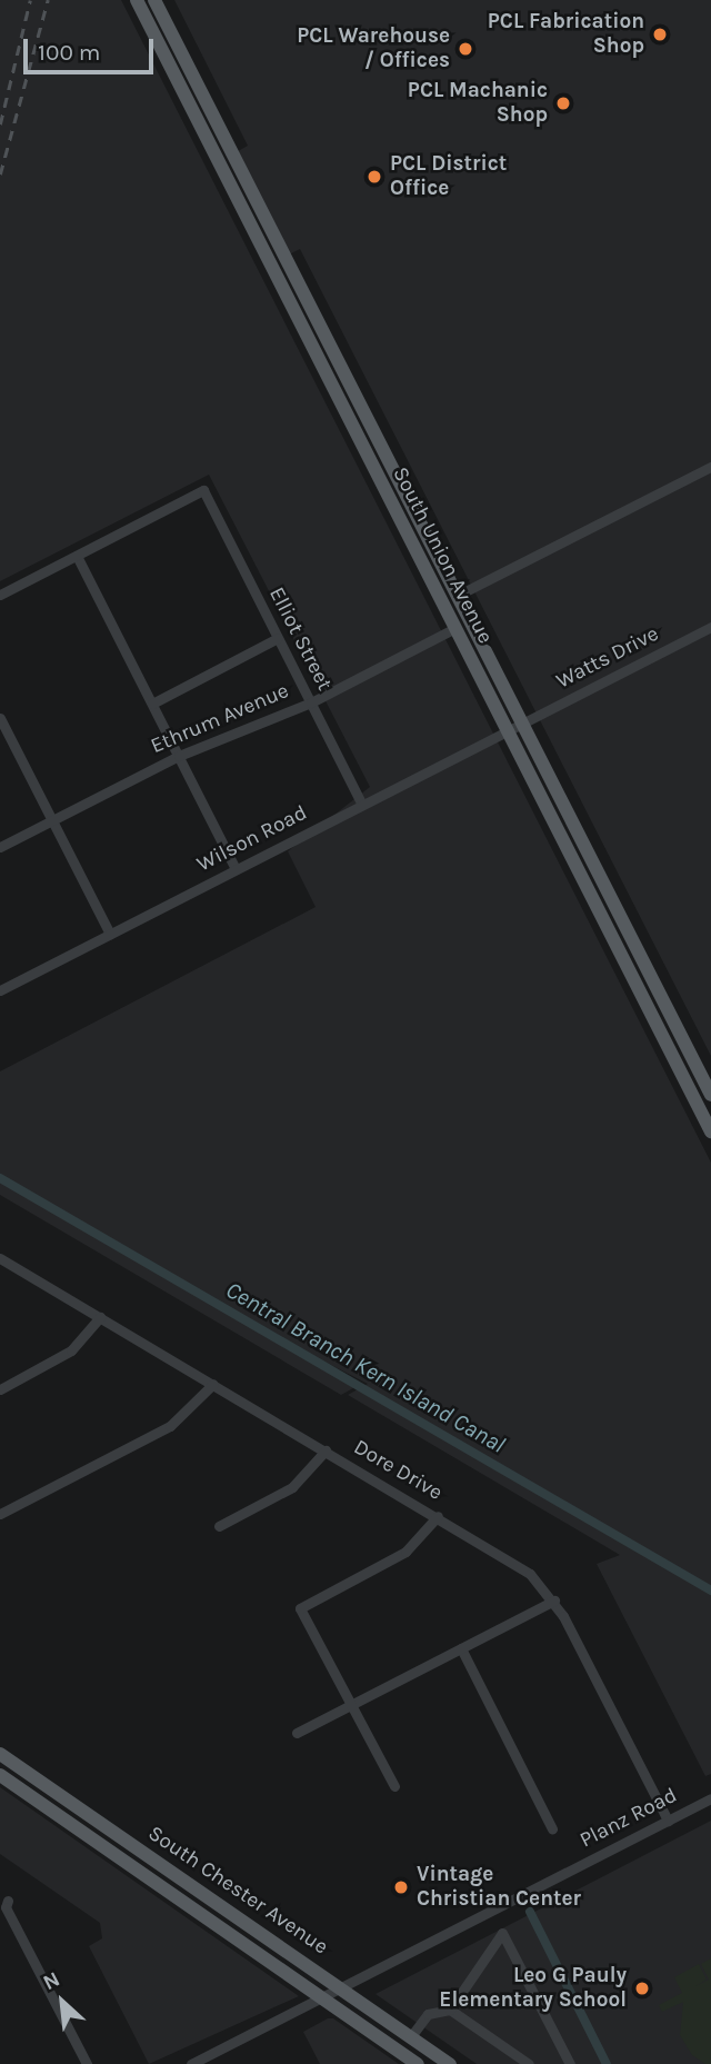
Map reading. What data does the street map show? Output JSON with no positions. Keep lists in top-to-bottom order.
{
  "streets": {
    "main road": ["South Union Avenue", "South Chester Avenue"],
    "street": [
      "Elliot Street",
      "Watts Drive",
      "Ethrum Avenue",
      "Wilson Road",
      "Dore Drive",
      "Planz Road"
    ]
  },
  "crossings": [
    ["South Union Avenue", "Watts Drive"],
    ["South Union Avenue", "Ethrum Avenue"],
    ["South Union Avenue", "Wilson Road"],
    ["Elliot Street", "Ethrum Avenue"],
    ["Elliot Street", "Wilson Road"],
    ["Watts Drive", "Wilson Road"],
    ["Dore Drive", "Planz Road"],
    ["Planz Road", "South Chester Avenue"]
  ],
  "water": ["Central Branch Kern Island Canal"],
  "places": [
    "PCL Fabrication Shop",
    "PCL Warehouse / Offices",
    "PCL Machanic Shop",
    "PCL District Office",
    "Vintage Christian Center",
    "Leo G Pauly Elementary School"
  ],
  "scale_bar": "100 m",
  "north": "top left"
}
